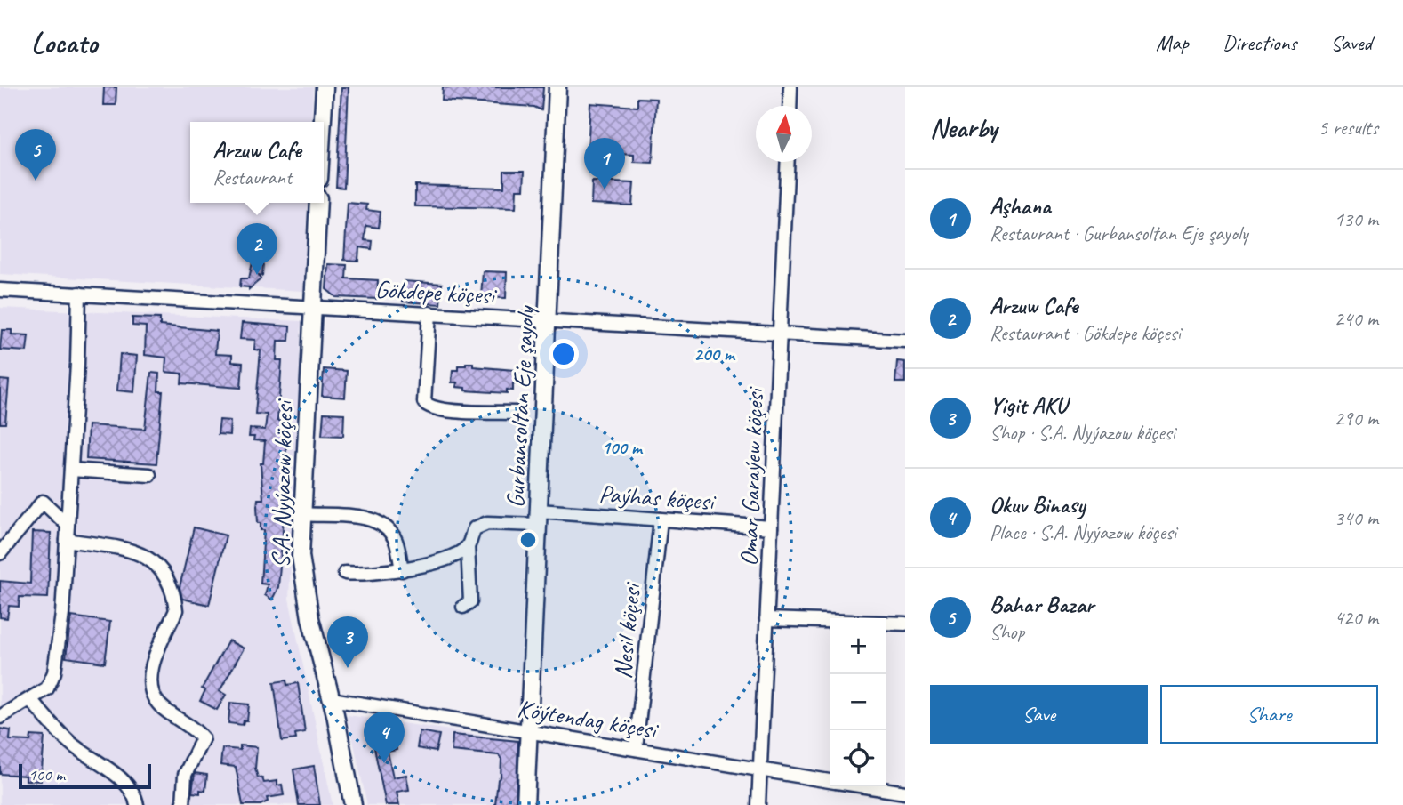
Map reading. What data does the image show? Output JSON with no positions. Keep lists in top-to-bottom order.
{
  "streets": {
    "main road": ["Gurbansoltan Eje şayoly", "S.A. Nyýazow köçesi"],
    "street": [
      "Gökdepe köçesi",
      "Omar Garaýew köçesi",
      "Paýhas köçesi",
      "Nesil köçesi",
      "Köýtendag köçesi"
    ]
  },
  "crossings": [
    ["Gökdepe köçesi", "Gurbansoltan Eje şayoly"],
    ["Gökdepe köçesi", "Omar Garaýew köçesi"],
    ["Gökdepe köçesi", "S.A. Nyýazow köçesi"],
    ["Gurbansoltan Eje şayoly", "Paýhas köçesi"],
    ["Gurbansoltan Eje şayoly", "Köýtendag köçesi"],
    ["Omar Garaýew köçesi", "Paýhas köçesi"],
    ["Omar Garaýew köçesi", "Köýtendag köçesi"],
    ["S.A. Nyýazow köçesi", "Köýtendag köçesi"],
    ["Paýhas köçesi", "Nesil köçesi"],
    ["Nesil köçesi", "Köýtendag köçesi"]
  ],
  "scale_bar": "100 m",
  "north": "top",
  "page": {
    "header": "Locato",
    "nav": ["Map", "Directions", "Saved"],
    "heading": ["Nearby", "5 results"],
    "popup": ["Arzuw Cafe", "Restaurant"],
    "pins": [
      "5",
      "1",
      "2",
      "3",
      "4"
    ],
    "list": [
      {
        "mark": "1",
        "name": "Aşhana",
        "note": "Restaurant · Gurbansoltan Eje şayoly",
        "value": "130 m"
      },
      {
        "mark": "2",
        "name": "Arzuw Cafe",
        "note": "Restaurant · Gökdepe köçesi",
        "value": "240 m"
      },
      {
        "mark": "3",
        "name": "Yigit AKU",
        "note": "Shop · S.A. Nyýazow köçesi",
        "value": "290 m"
      },
      {
        "mark": "4",
        "name": "Okuv Binasy",
        "note": "Place · S.A. Nyýazow köçesi",
        "value": "340 m"
      },
      {
        "mark": "5",
        "name": "Bahar Bazar",
        "note": "Shop",
        "value": "420 m"
      }
    ],
    "map_buttons": ["+", "−"],
    "buttons": ["Save", "Share"],
    "scale": "100 m"
  },
  "rings": ["200 m", "100 m"]
}
